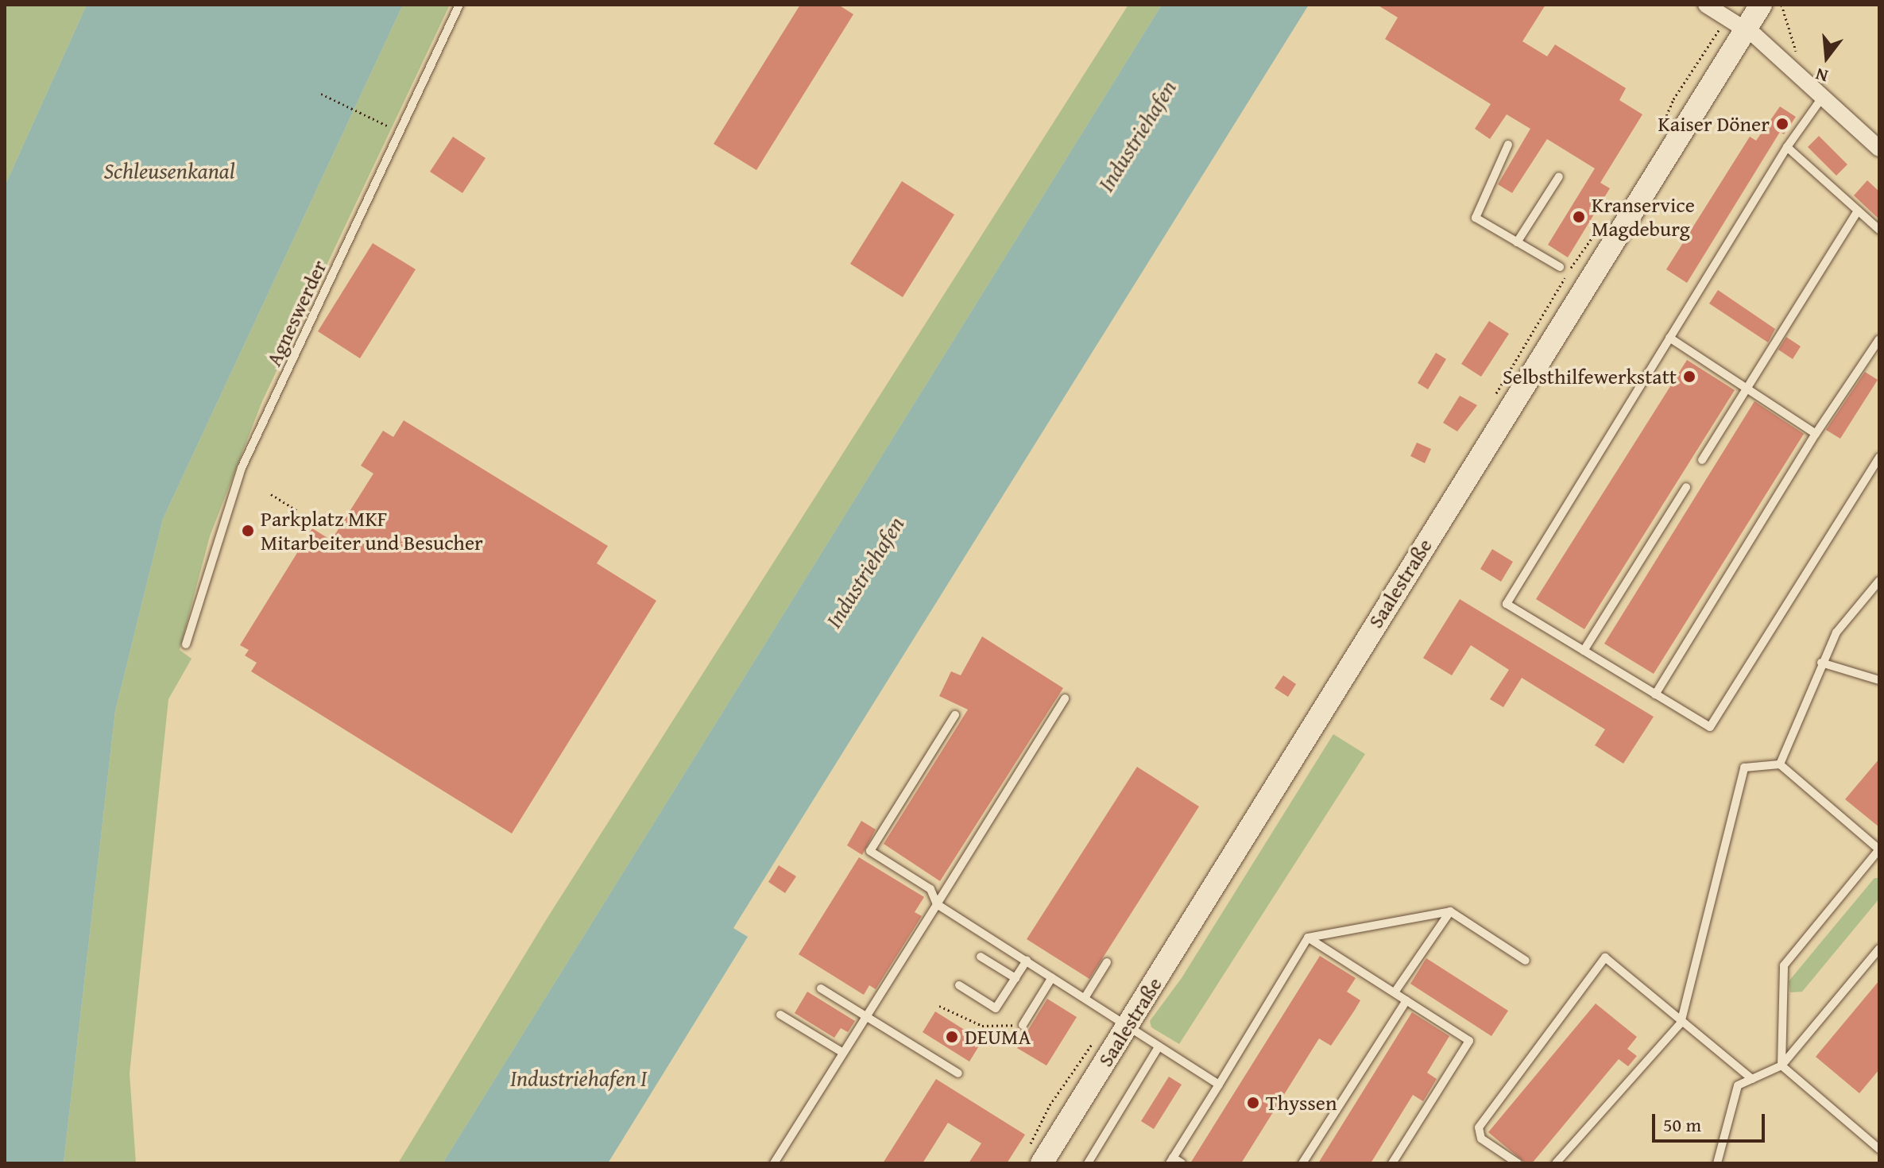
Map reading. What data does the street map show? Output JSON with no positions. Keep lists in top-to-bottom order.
{
  "streets": {
    "main road": ["Saalestraße"],
    "lane": ["Agneswerder"]
  },
  "water": ["Industriehafen", "Schleusenkanal", "Industriehafen I"],
  "places": [
    "Kaiser Döner",
    "Kranservice Magdeburg",
    "Selbsthilfewerkstatt",
    "Parkplatz MKF Mitarbeiter und Besucher",
    "DEUMA",
    "Thyssen"
  ],
  "scale_bar": "50 m",
  "north": "bottom"
}
